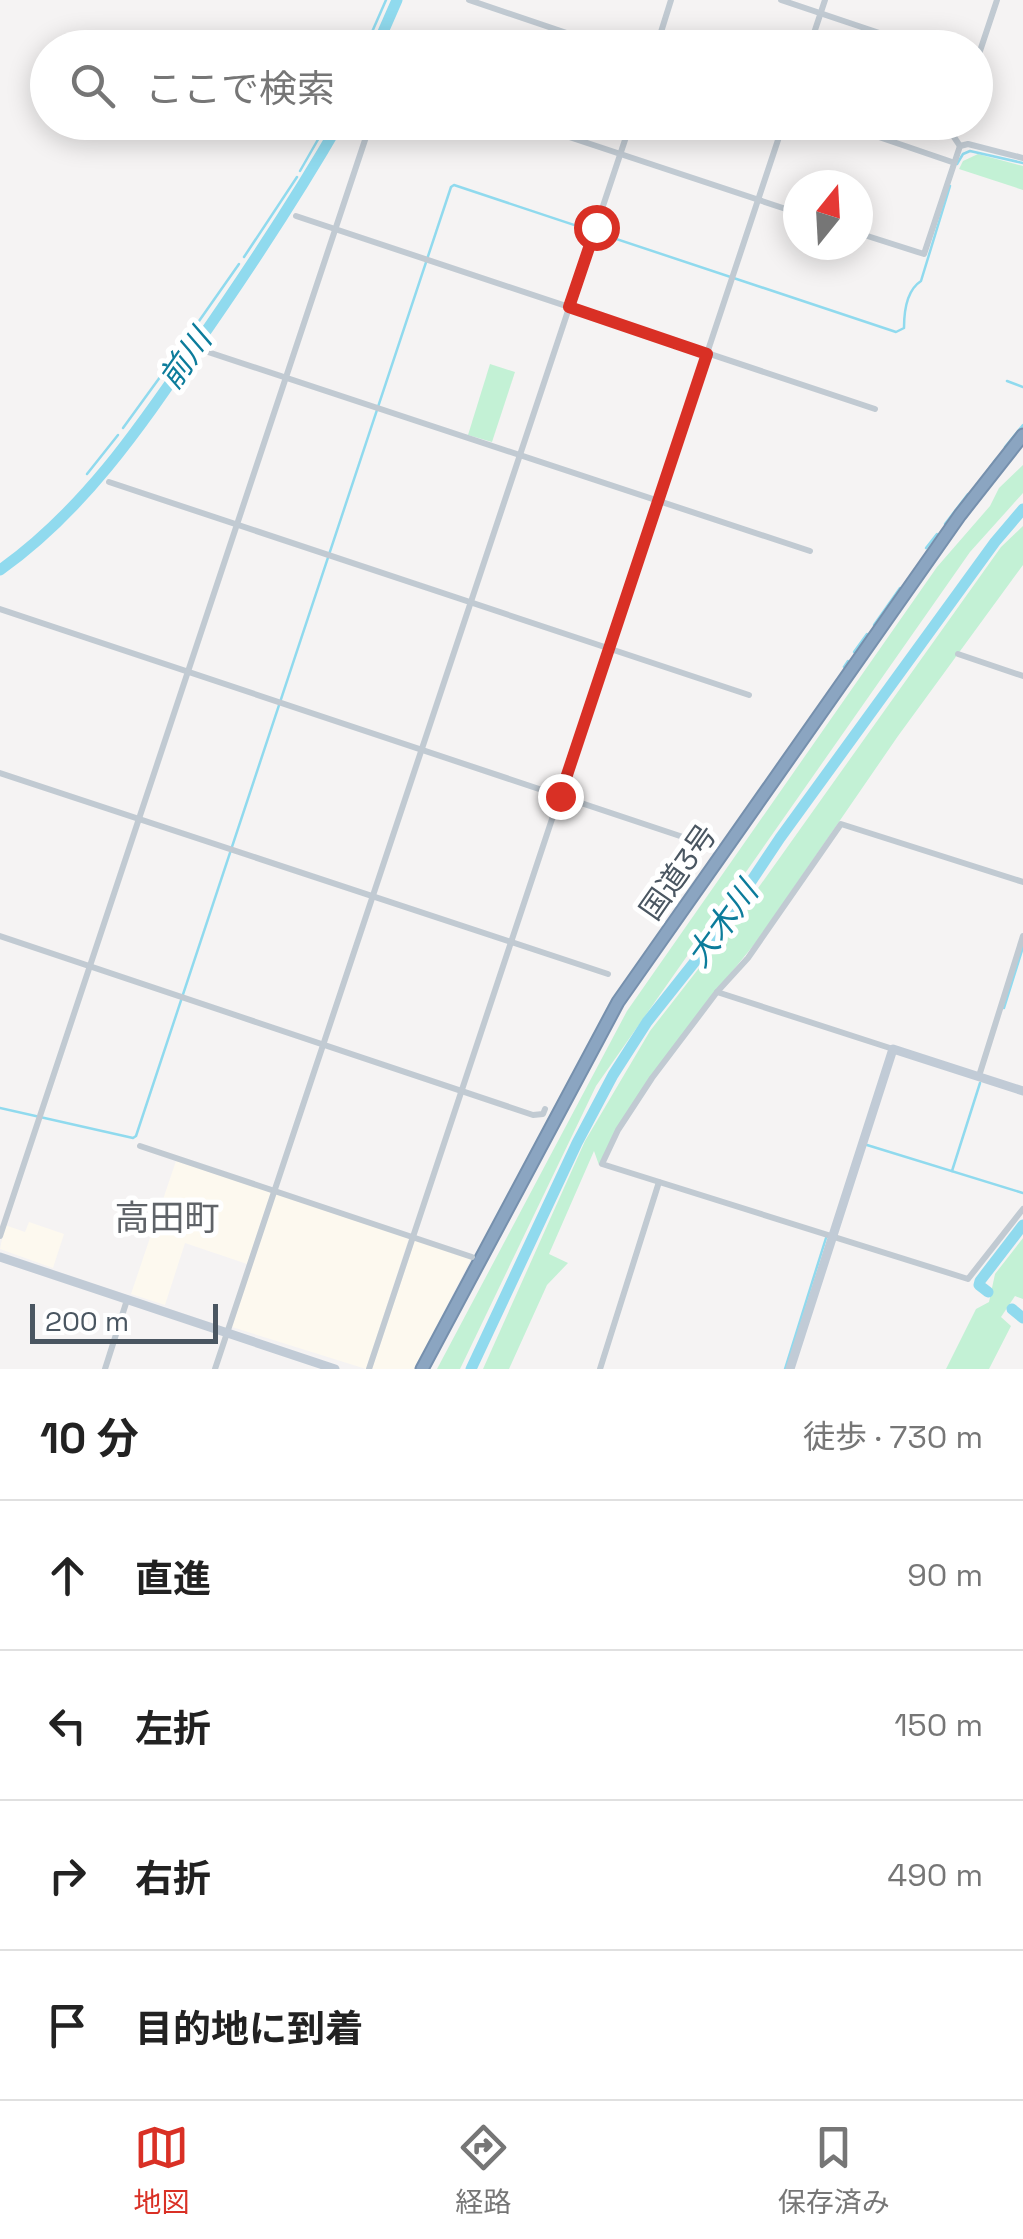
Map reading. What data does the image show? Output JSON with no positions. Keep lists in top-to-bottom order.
{
  "streets": {
    "highway": ["国道3号"]
  },
  "districts": ["高田町"],
  "water": ["前川", "大木川"],
  "scale_bar": "200 m",
  "north": "top",
  "page": {
    "search": "ここで検索",
    "scale": "200 m",
    "heading": ["10 分", "徒歩 · 730 m"],
    "list": [
      ["直進", "90 m"],
      ["左折", "150 m"],
      ["右折", "490 m"],
      "目的地に到着"
    ],
    "nav": ["地図", "経路", "保存済み"]
  }
}
